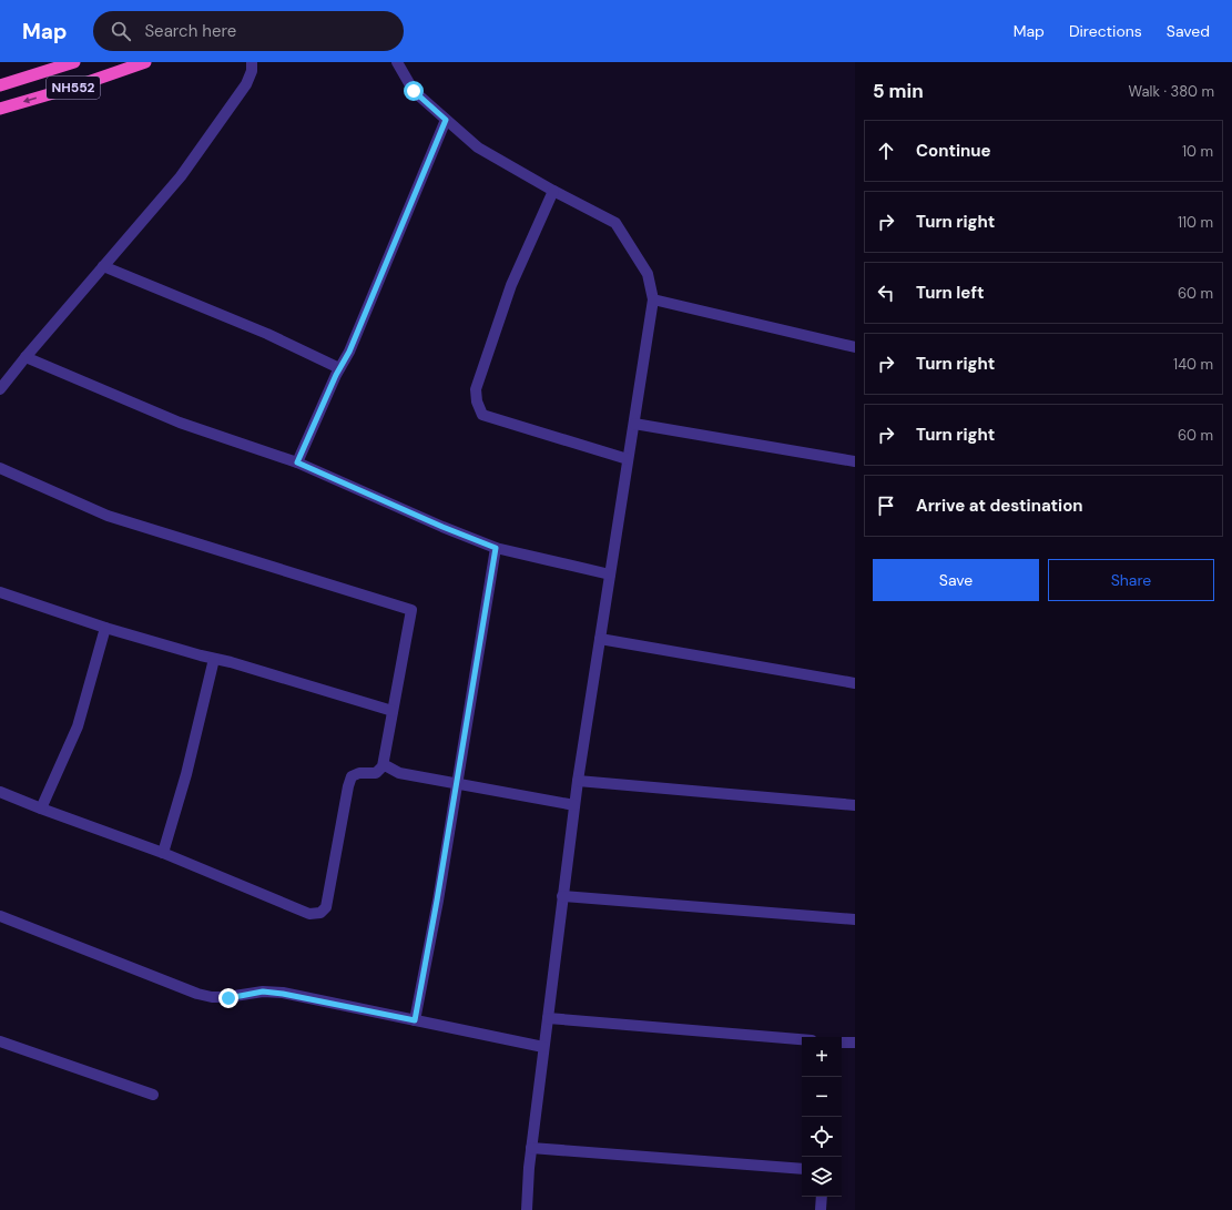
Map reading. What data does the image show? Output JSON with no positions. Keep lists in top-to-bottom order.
{
  "streets": {
    "highway": ["NH552"]
  },
  "page": {
    "header": "Map",
    "search": "Search here",
    "nav": ["Map", "Directions", "Saved"],
    "heading": ["5 min", "Walk · 380 m"],
    "list": [
      ["Continue", "10 m"],
      ["Turn right", "110 m"],
      ["Turn left", "60 m"],
      ["Turn right", "140 m"],
      ["Turn right", "60 m"],
      "Arrive at destination"
    ],
    "buttons": ["Save", "Share"],
    "map_buttons": ["+", "−"]
  }
}
